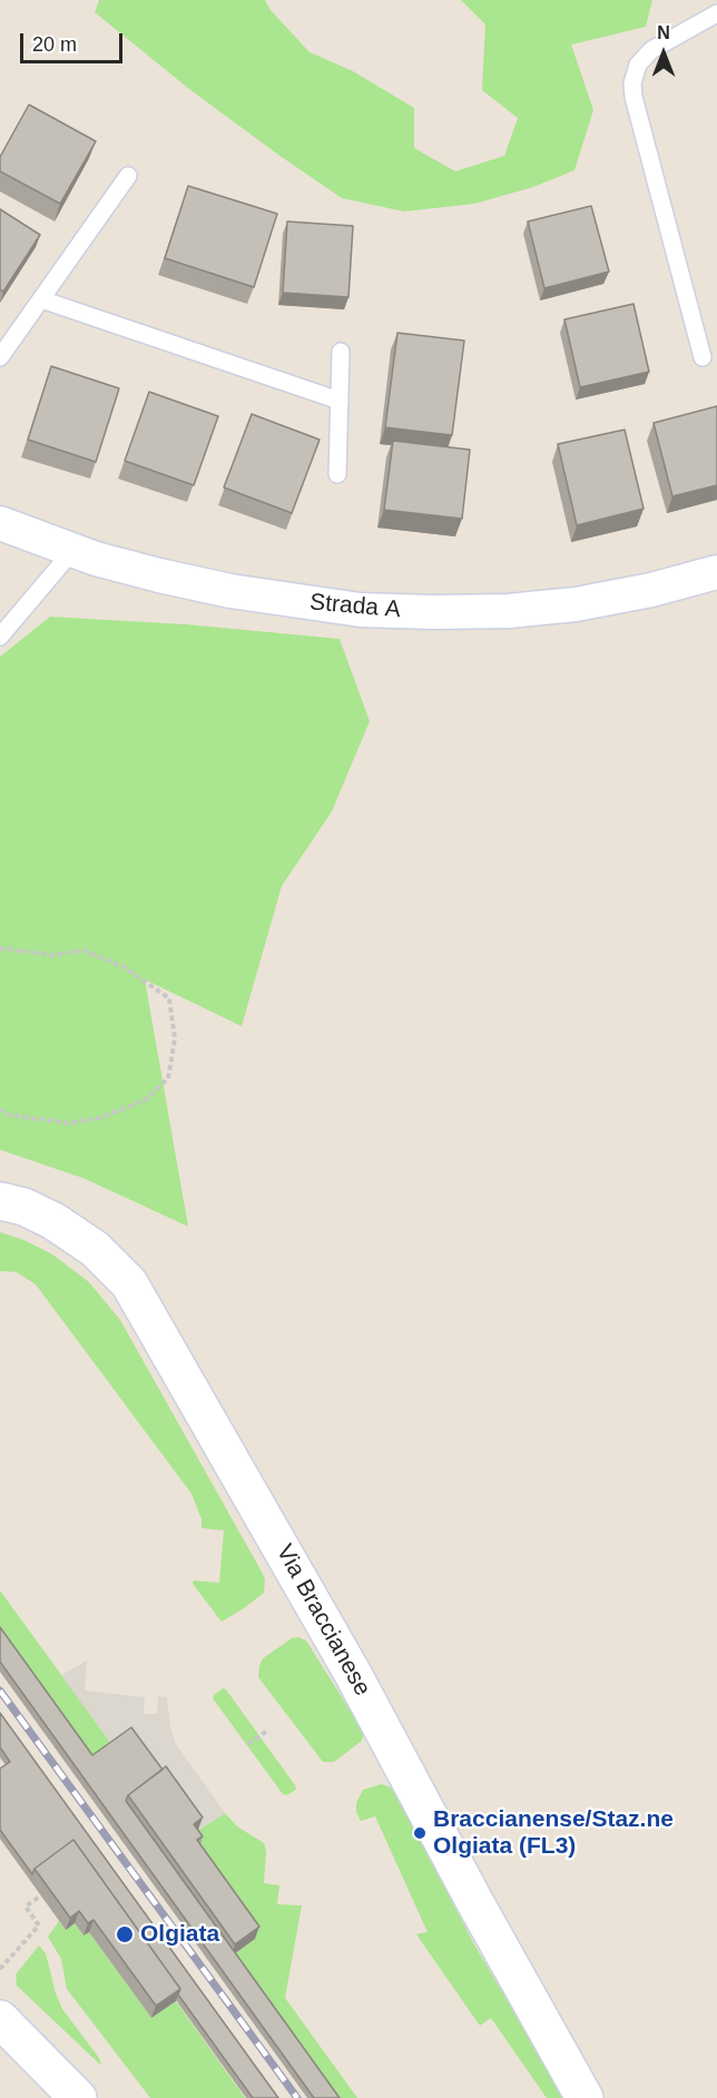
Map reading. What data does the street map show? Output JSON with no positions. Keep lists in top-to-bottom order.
{
  "streets": {
    "street": ["Strada A", "Via Braccianese"]
  },
  "places": ["Braccianense/Staz.ne Olgiata (FL3)", "Olgiata"],
  "scale_bar": "20 m",
  "north": "top"
}
